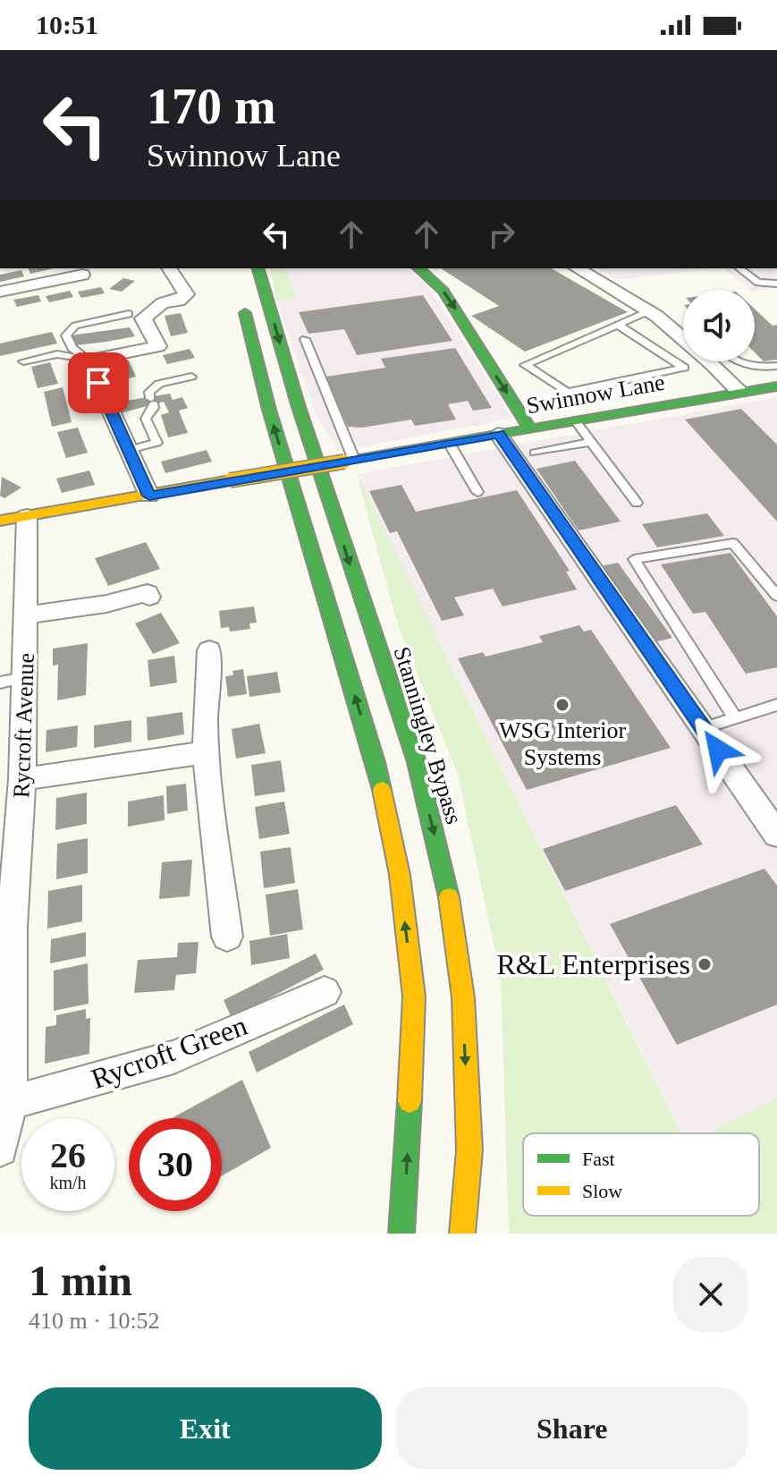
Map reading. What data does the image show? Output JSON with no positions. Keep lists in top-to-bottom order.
{
  "streets": {
    "main road": ["Swinnow Lane", "Stanningley Bypass"],
    "street": ["Rycroft Avenue", "Rycroft Green"]
  },
  "crossings": [
    ["Swinnow Lane", "Rycroft Avenue"],
    ["Rycroft Avenue", "Rycroft Green"]
  ],
  "places": ["WSG Interior Systems", "R&L Enterprises"],
  "legend": ["Fast", "Slow"],
  "page": {
    "status": "10:51",
    "turn": ["170 m", "Swinnow Lane"],
    "speed": "26 km/h",
    "limit": "30",
    "heading": ["1 min", "410 m · 10:52"],
    "buttons": ["Exit", "Share"]
  }
}
